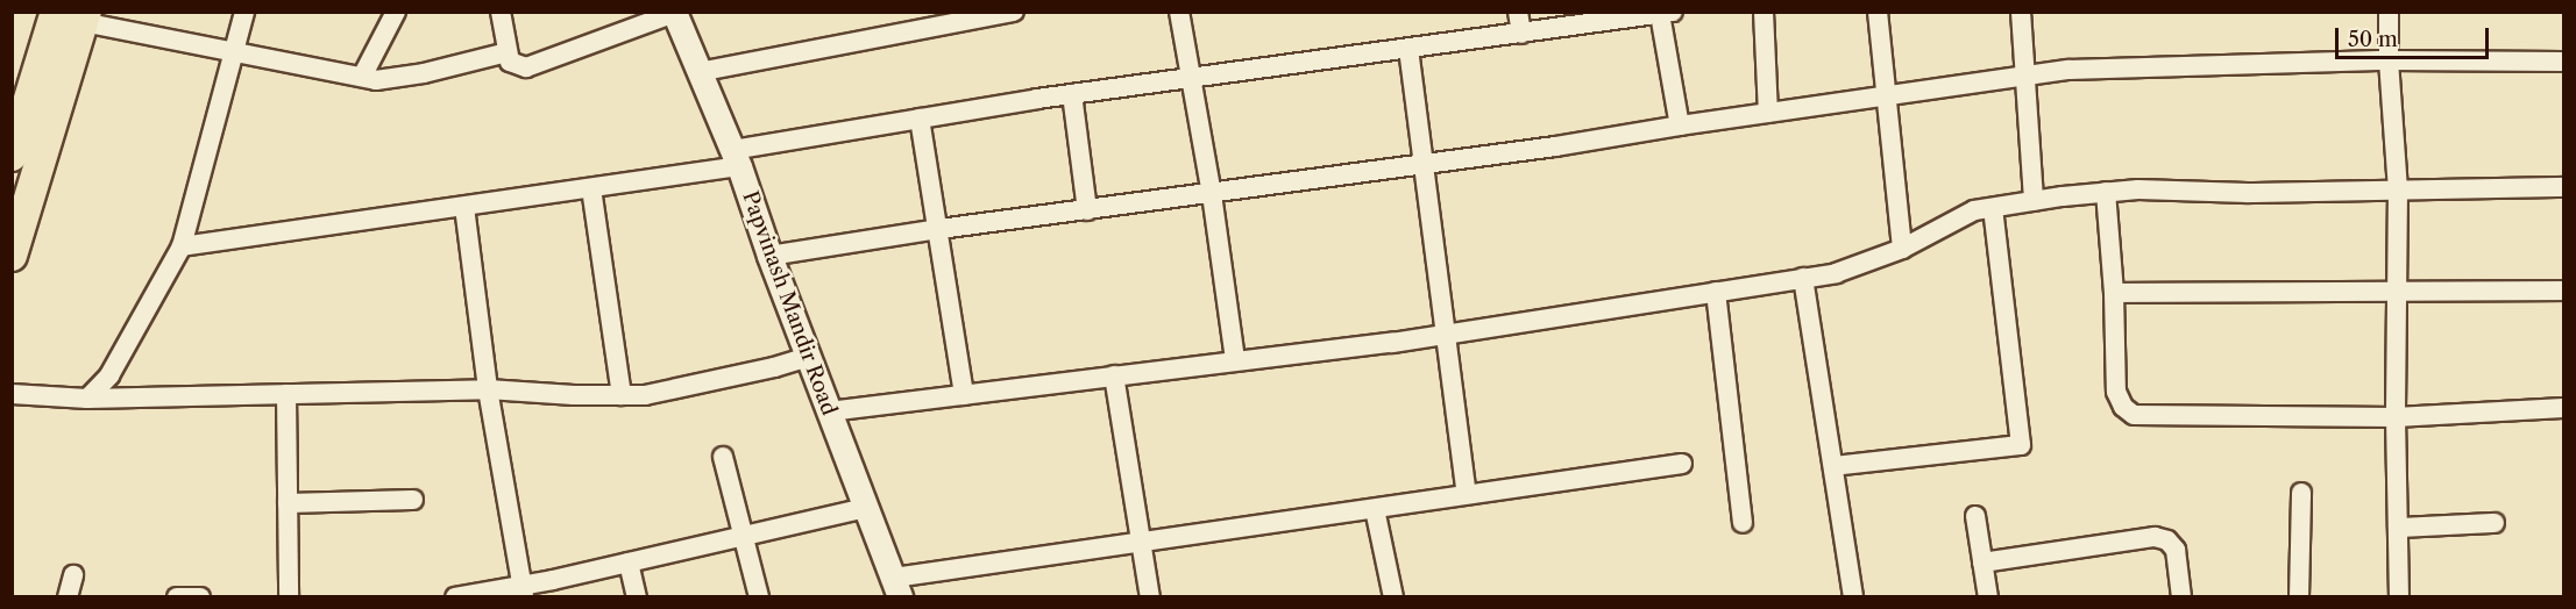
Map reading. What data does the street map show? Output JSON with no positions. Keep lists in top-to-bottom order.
{
  "streets": {
    "street": ["Papvinash Mandir Road"]
  },
  "scale_bar": "50 m"
}
